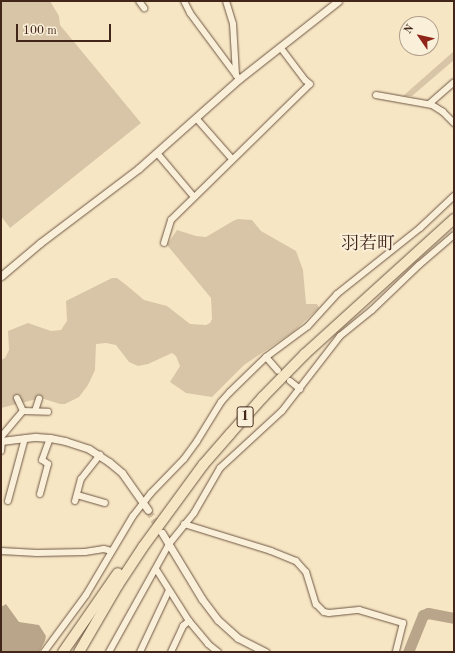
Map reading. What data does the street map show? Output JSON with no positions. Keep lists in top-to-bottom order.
{
  "streets": {
    "highway": ["1"]
  },
  "districts": ["羽若町"],
  "scale_bar": "100 m",
  "north": "top left"
}
